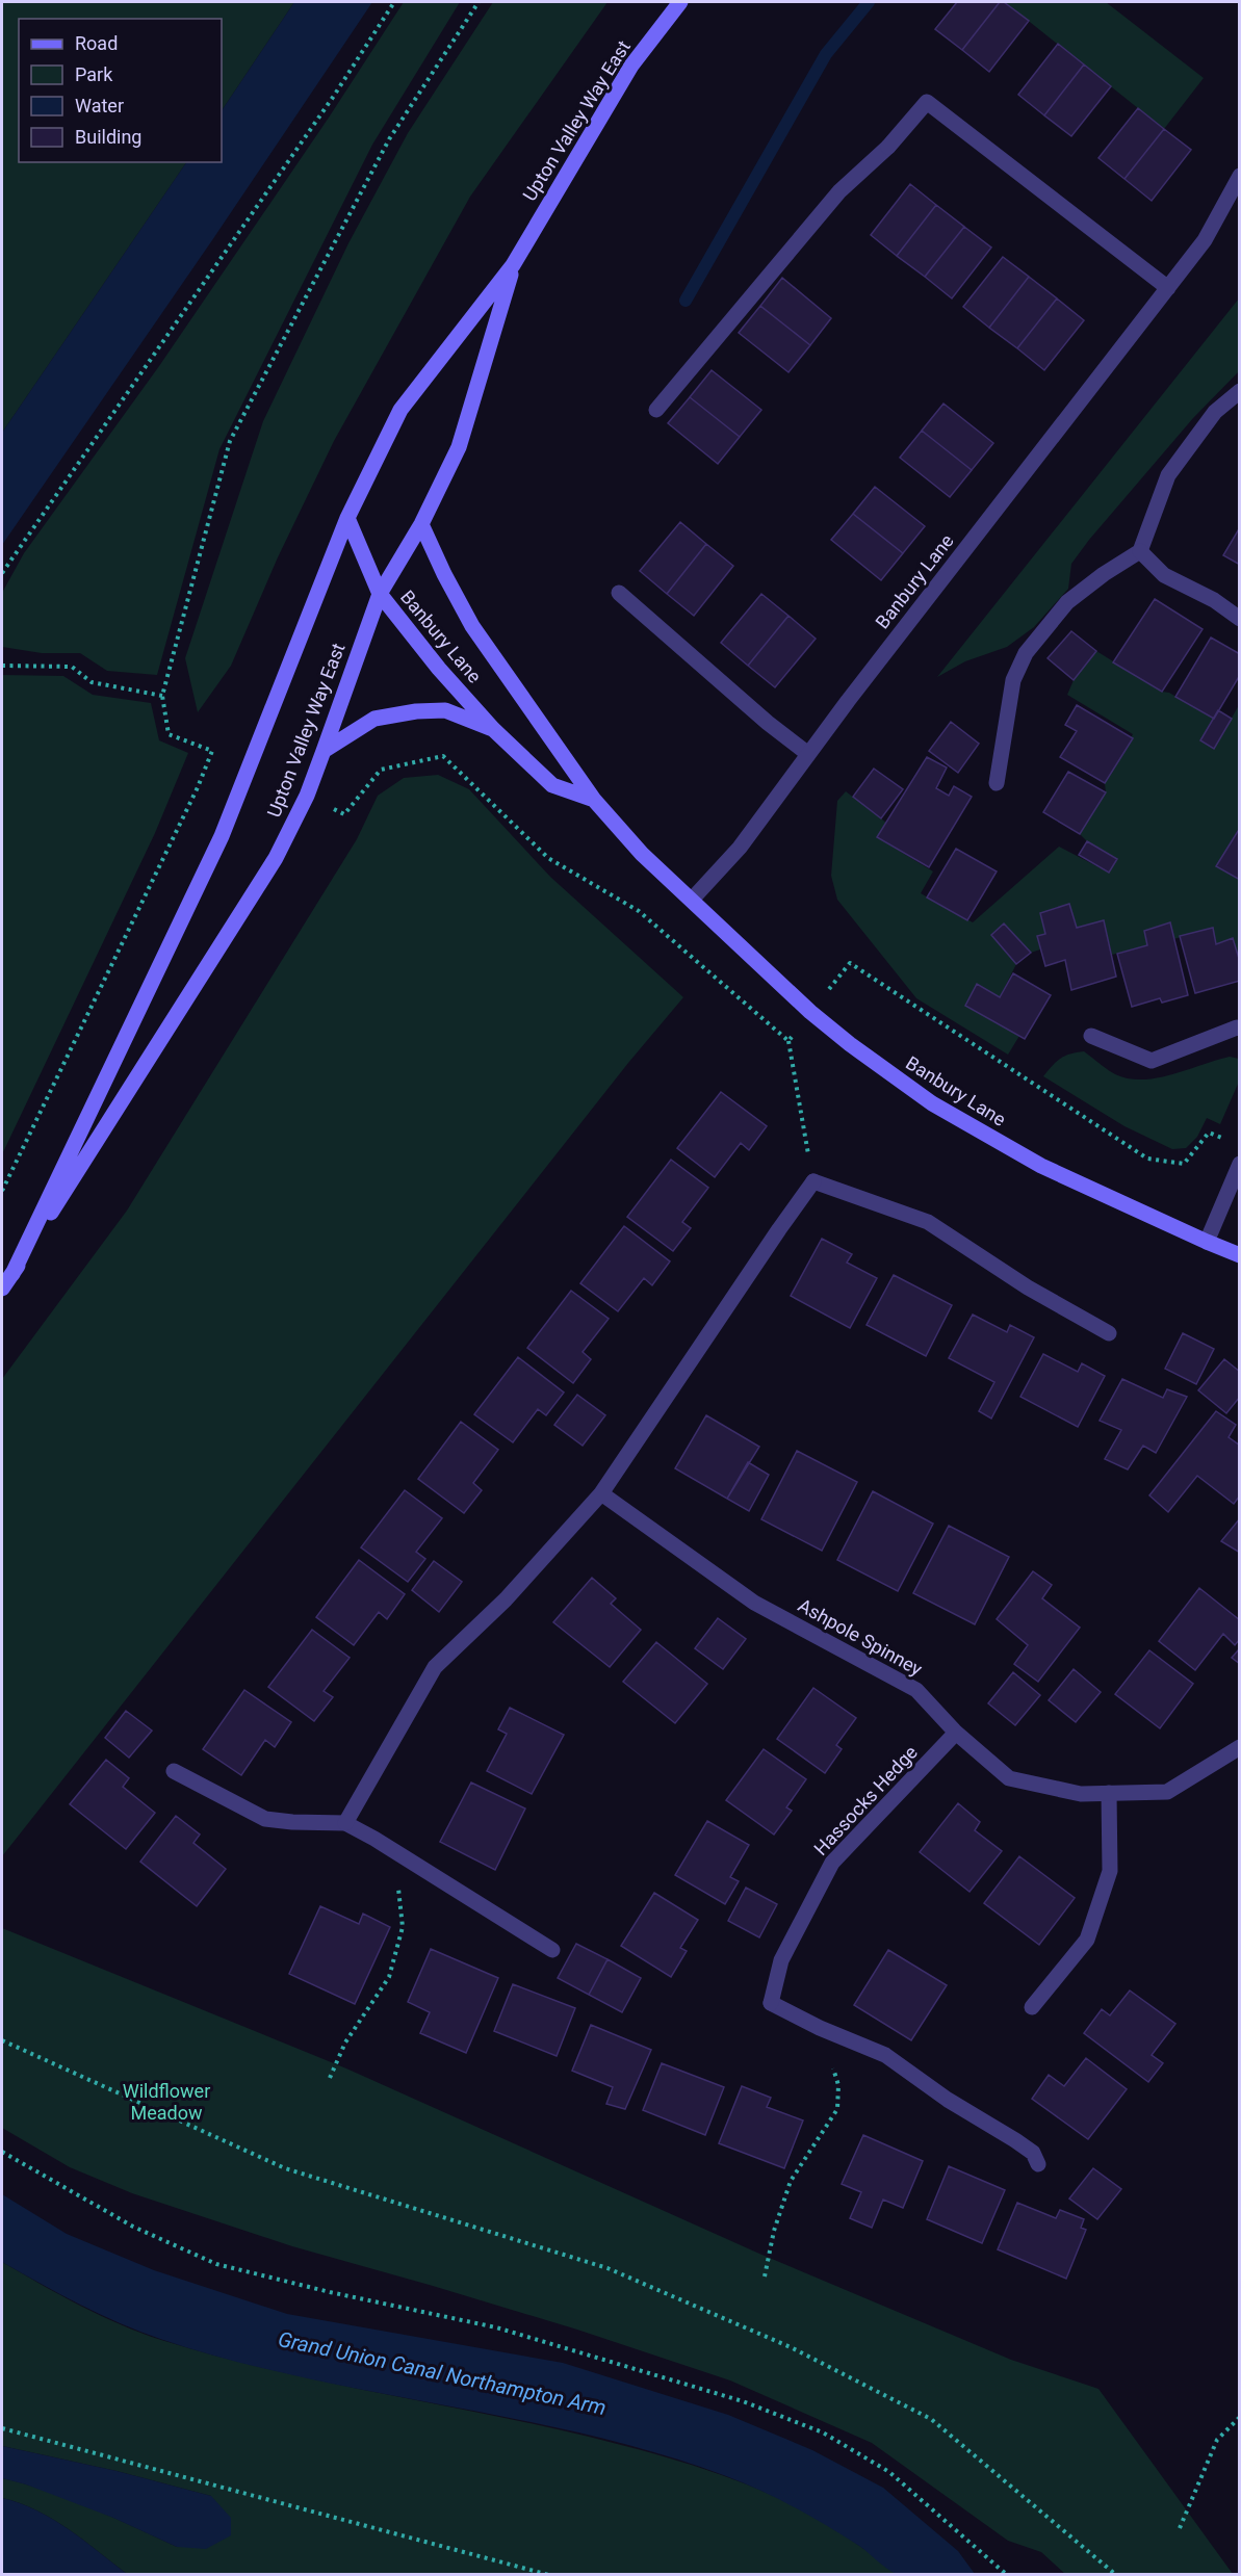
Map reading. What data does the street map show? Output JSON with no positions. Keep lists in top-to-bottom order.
{
  "streets": {
    "street": [
      "Upton Valley Way East",
      "Banbury Lane",
      "Ashpole Spinney",
      "Hassocks Hedge"
    ]
  },
  "crossings": [
    ["Upton Valley Way East", "Banbury Lane"],
    ["Ashpole Spinney", "Hassocks Hedge"]
  ],
  "water": ["Grand Union Canal Northampton Arm"],
  "parks": ["Wildflower Meadow"],
  "legend": [
    "Road",
    "Park",
    "Water",
    "Building"
  ]
}
